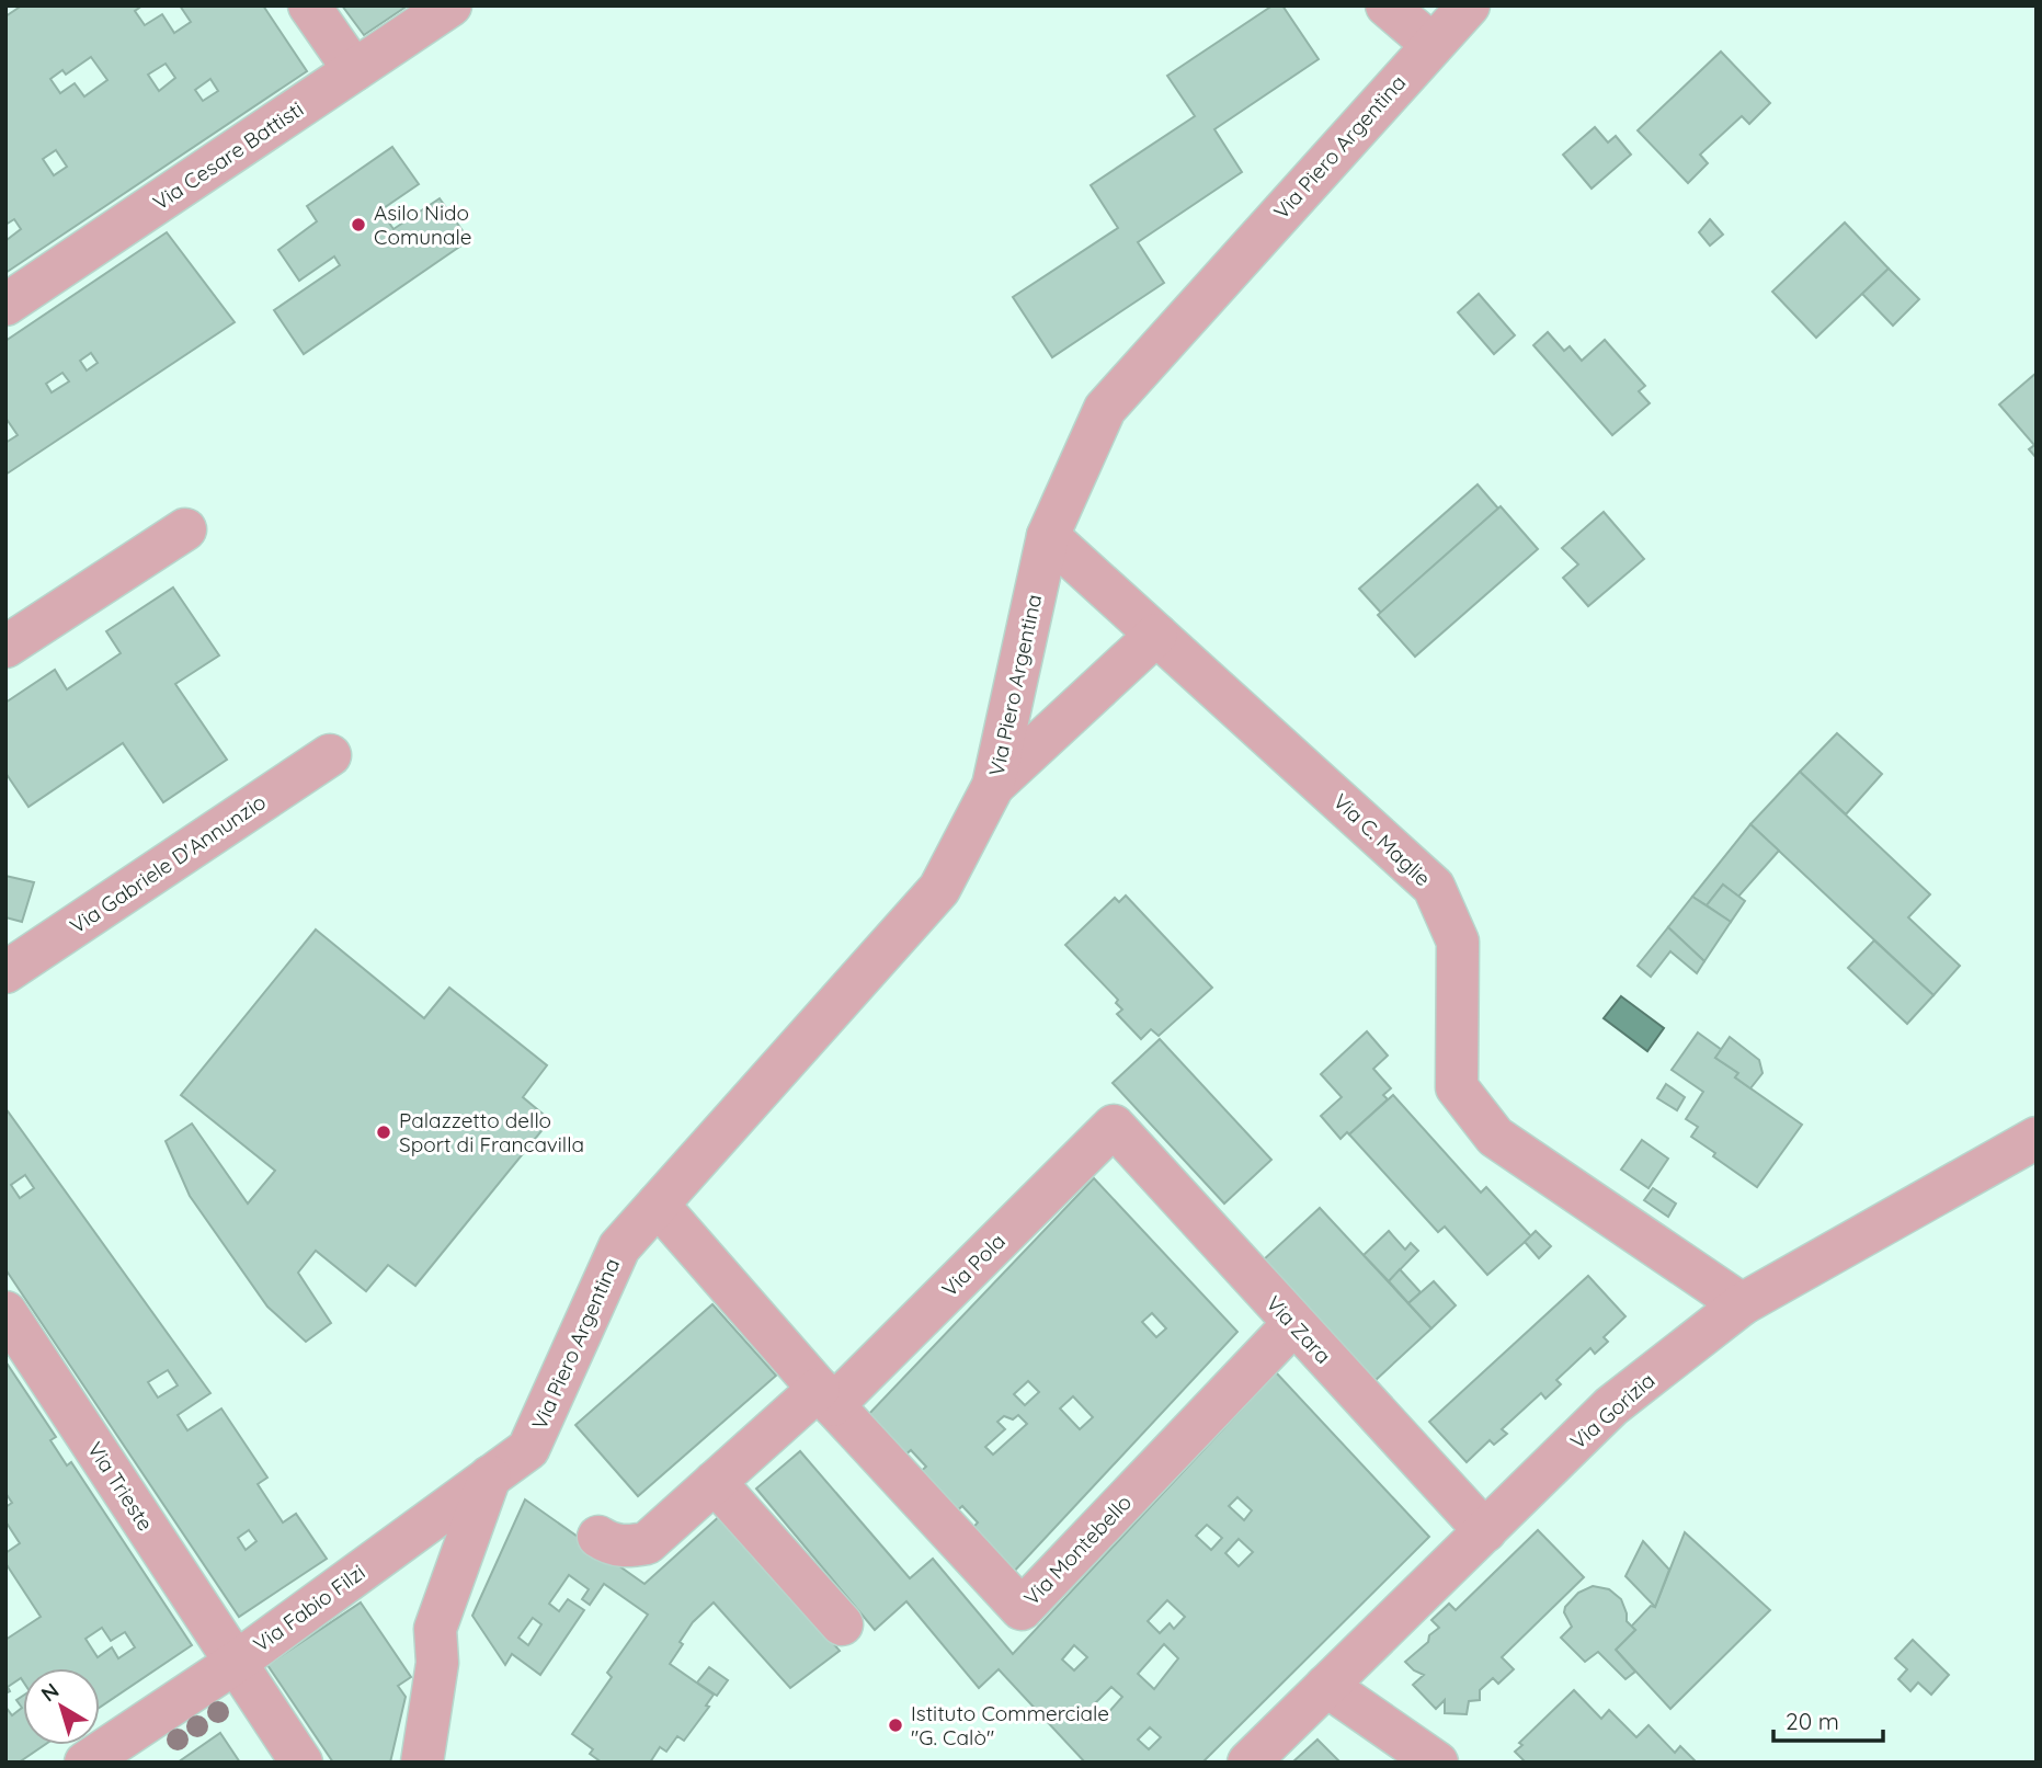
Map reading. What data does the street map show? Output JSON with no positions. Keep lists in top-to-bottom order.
{
  "streets": {
    "street": [
      "Via Piero Argentina",
      "Via Cesare Battisti",
      "Via C. Maglie",
      "Via Gabriele D'Annunzio",
      "Via Pola",
      "Via Zara",
      "Via Gorizia",
      "Via Trieste",
      "Via Montebello",
      "Via Fabio Filzi"
    ]
  },
  "crossings": [
    ["Via Piero Argentina", "Via C. Maglie"],
    ["Via Piero Argentina", "Via Fabio Filzi"],
    ["Via C. Maglie", "Via Gorizia"],
    ["Via Pola", "Via Zara"],
    ["Via Pola", "Via Montebello"],
    ["Via Zara", "Via Gorizia"],
    ["Via Zara", "Via Montebello"],
    ["Via Trieste", "Via Fabio Filzi"]
  ],
  "places": ["Asilo Nido Comunale", "Palazzetto dello Sport di Francavilla", "Istituto Commerciale \"G. Calò\""],
  "scale_bar": "20 m",
  "north": "top left"
}
